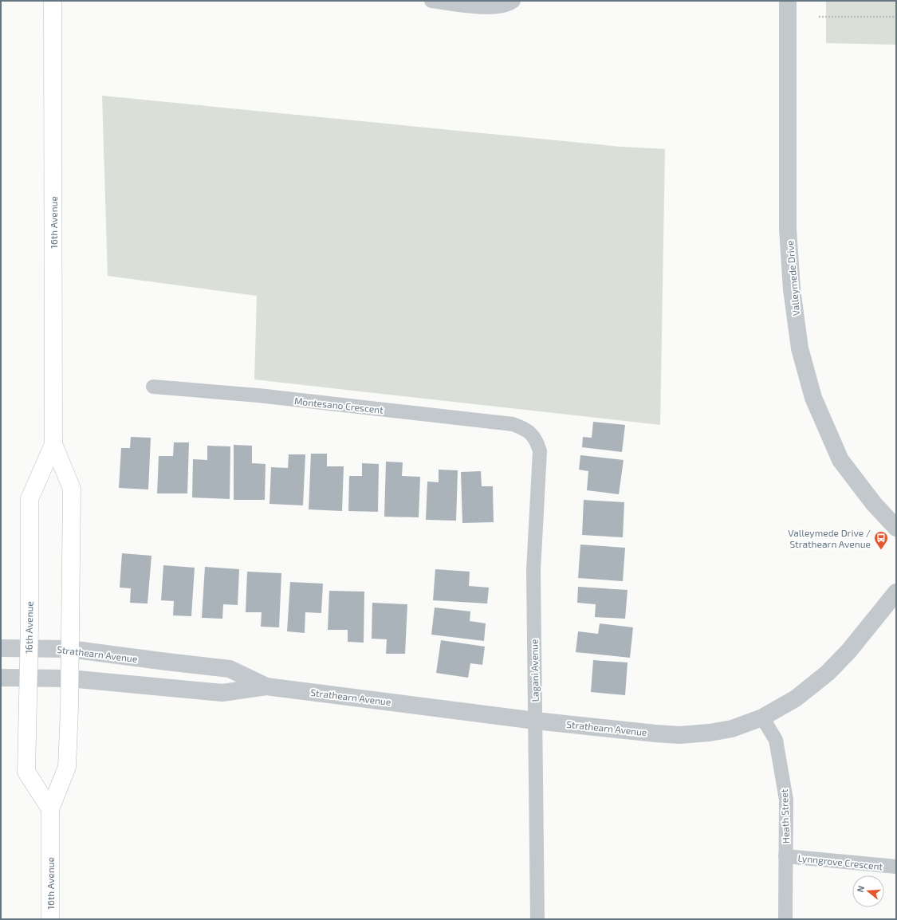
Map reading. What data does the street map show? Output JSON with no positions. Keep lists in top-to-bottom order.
{
  "streets": {
    "main road": ["16th Avenue"],
    "street": [
      "Valleymede Drive",
      "Montesano Crescent",
      "Strathearn Avenue",
      "Lagani Avenue",
      "Heath Street",
      "Lynngrove Crescent"
    ]
  },
  "crossings": [
    ["16th Avenue", "Strathearn Avenue"],
    ["Montesano Crescent", "Lagani Avenue"],
    ["Strathearn Avenue", "Lagani Avenue"],
    ["Strathearn Avenue", "Heath Street"],
    ["Heath Street", "Lynngrove Crescent"]
  ],
  "places": {
    "bus stop": ["Valleymede Drive / Strathearn Avenue"]
  },
  "north": "left"
}
